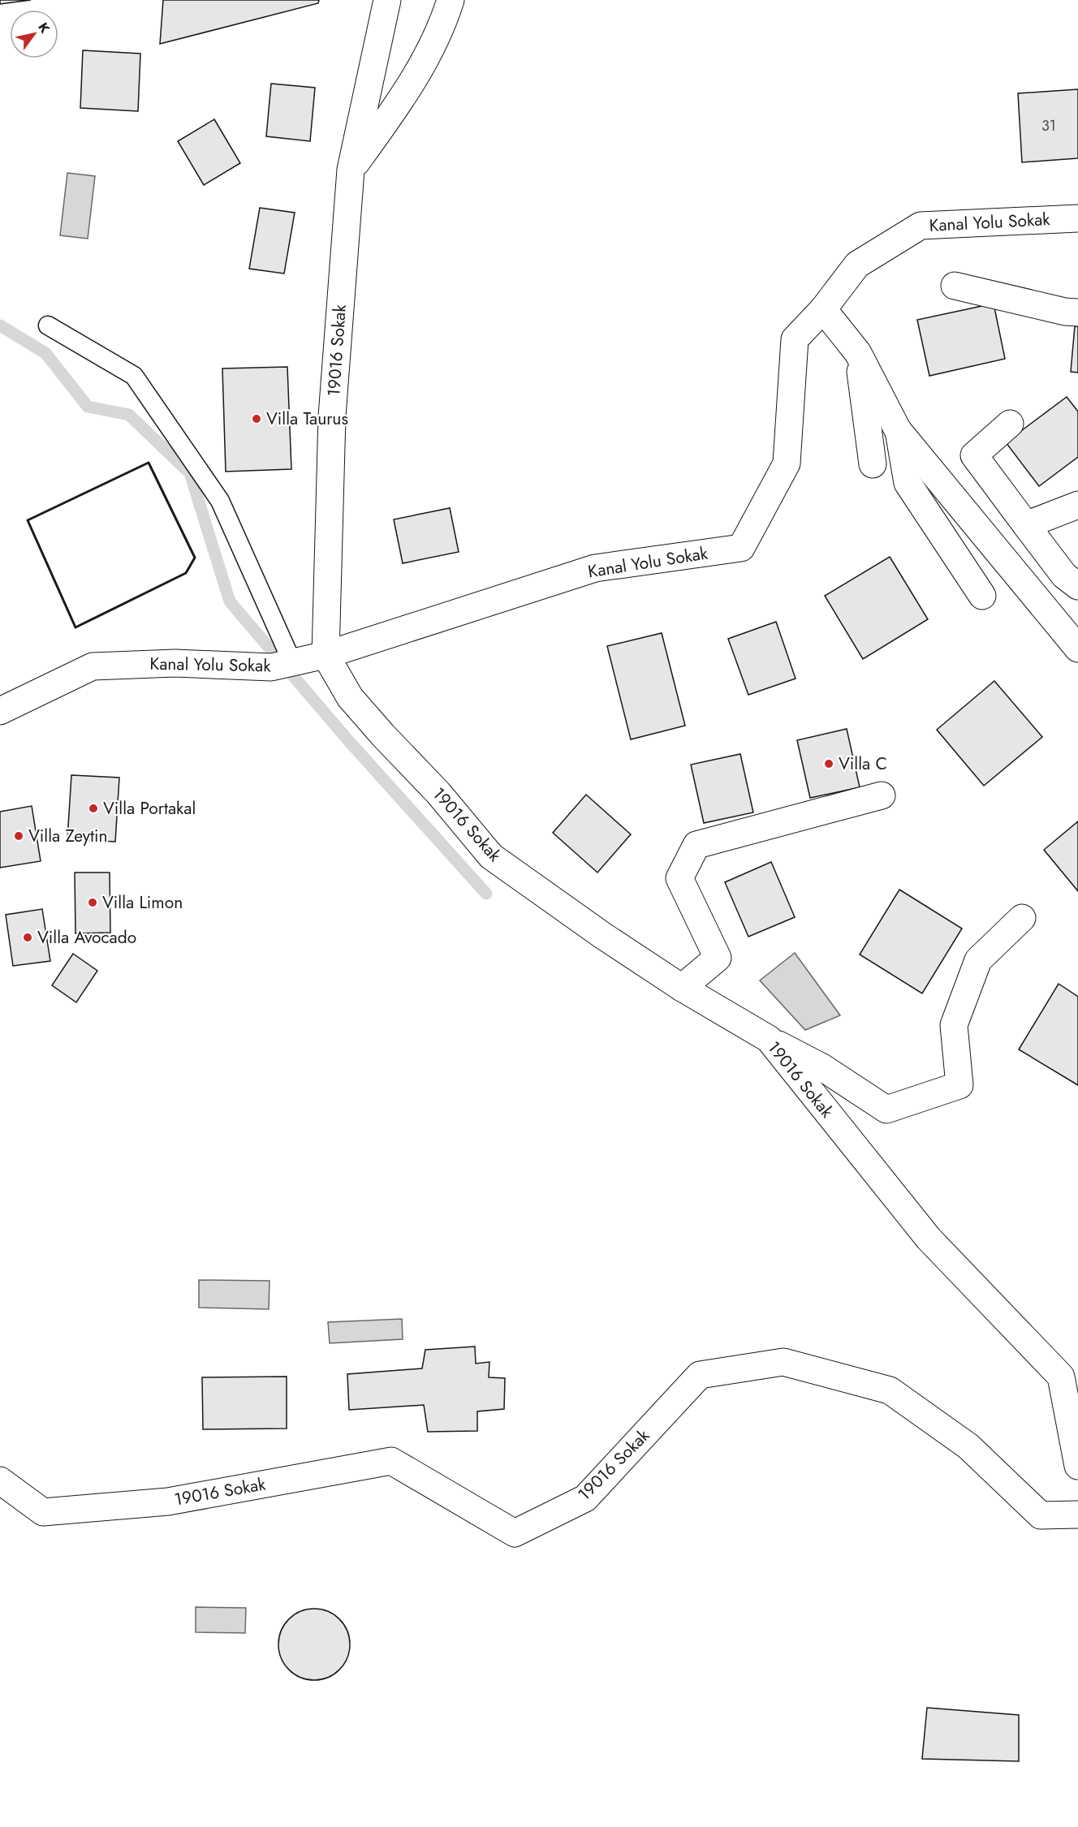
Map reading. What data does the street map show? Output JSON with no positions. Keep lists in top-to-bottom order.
{
  "streets": {
    "street": ["Kanal Yolu Sokak", "19016 Sokak"]
  },
  "crossings": [
    ["Kanal Yolu Sokak", "19016 Sokak"]
  ],
  "places": [
    "Villa Taurus",
    "Villa C",
    "Villa Portakal",
    "Villa Zeytin",
    "Villa Limon",
    "Villa Avocado"
  ],
  "house_numbers": ["31"],
  "north": "top right"
}
